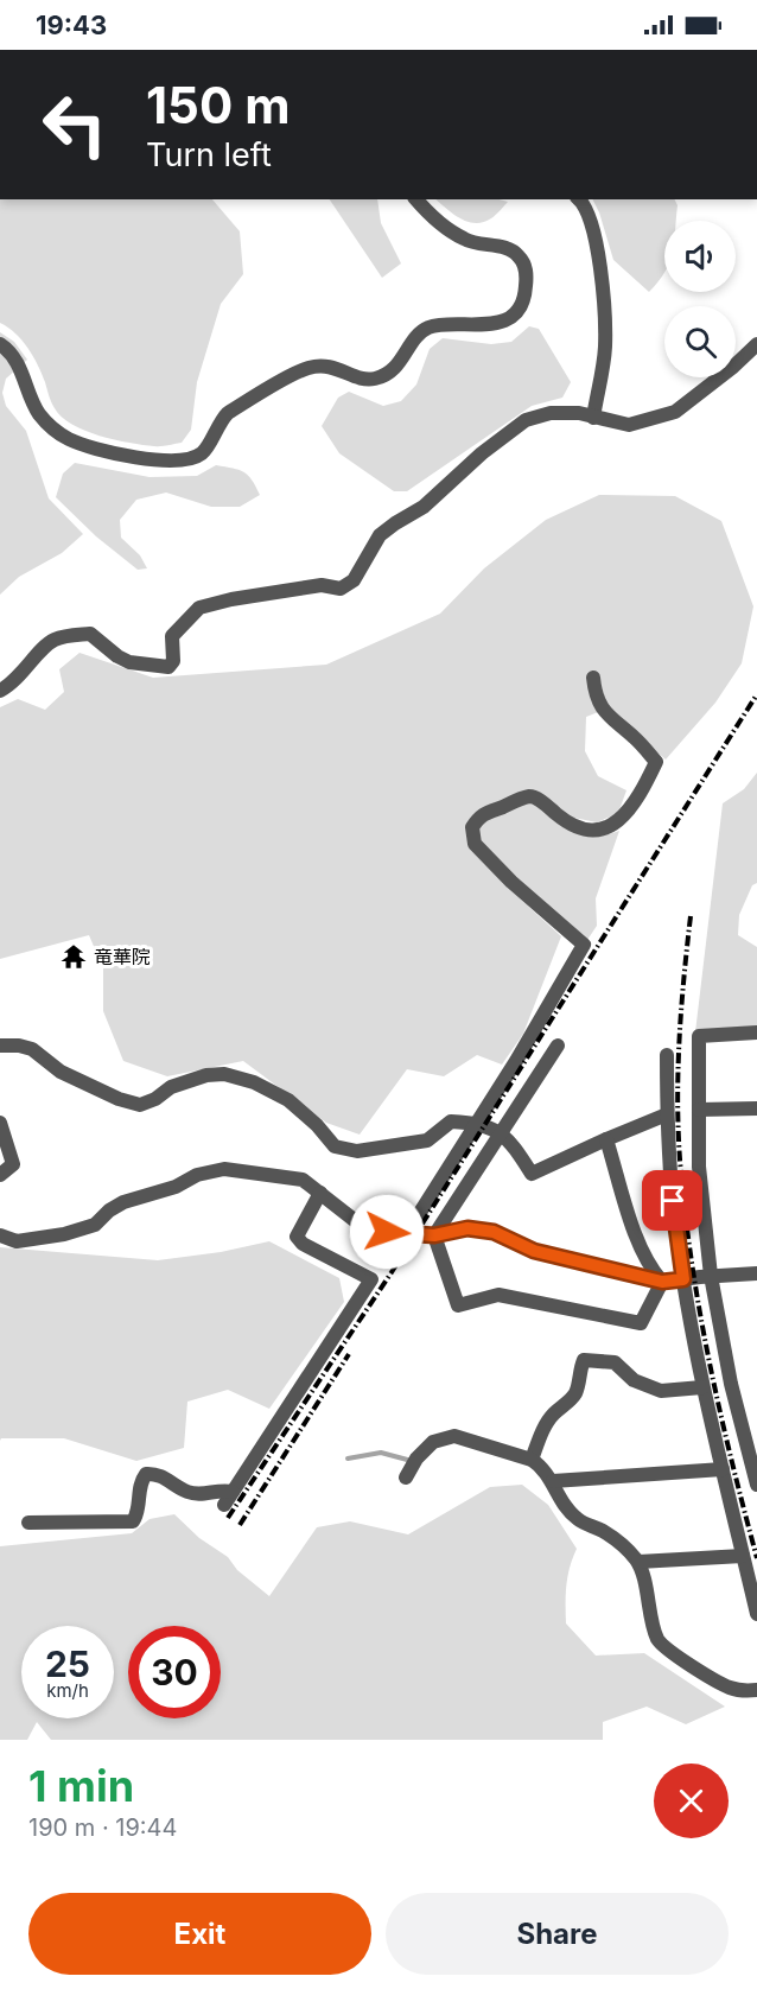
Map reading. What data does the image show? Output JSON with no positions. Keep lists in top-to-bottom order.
{
  "places": {
    "temple": ["竜華院"]
  },
  "page": {
    "status": "19:43",
    "turn": ["150 m", "Turn left"],
    "speed": "25 km/h",
    "limit": "30",
    "heading": ["1 min", "190 m · 19:44"],
    "buttons": ["Exit", "Share"]
  }
}
